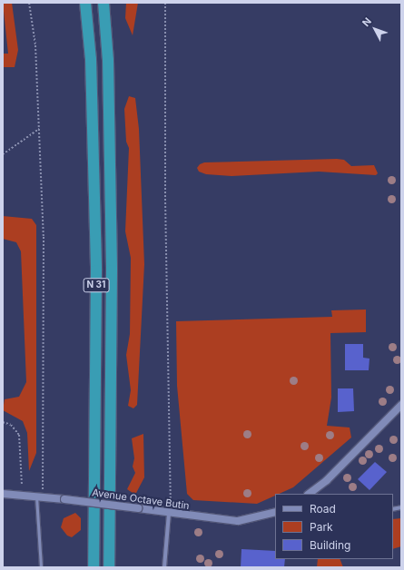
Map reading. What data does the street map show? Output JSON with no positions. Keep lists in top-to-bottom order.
{
  "streets": {
    "highway": ["N 31"],
    "main road": ["Avenue Octave Butin"]
  },
  "legend": ["Road", "Park", "Building"],
  "north": "top left"
}
